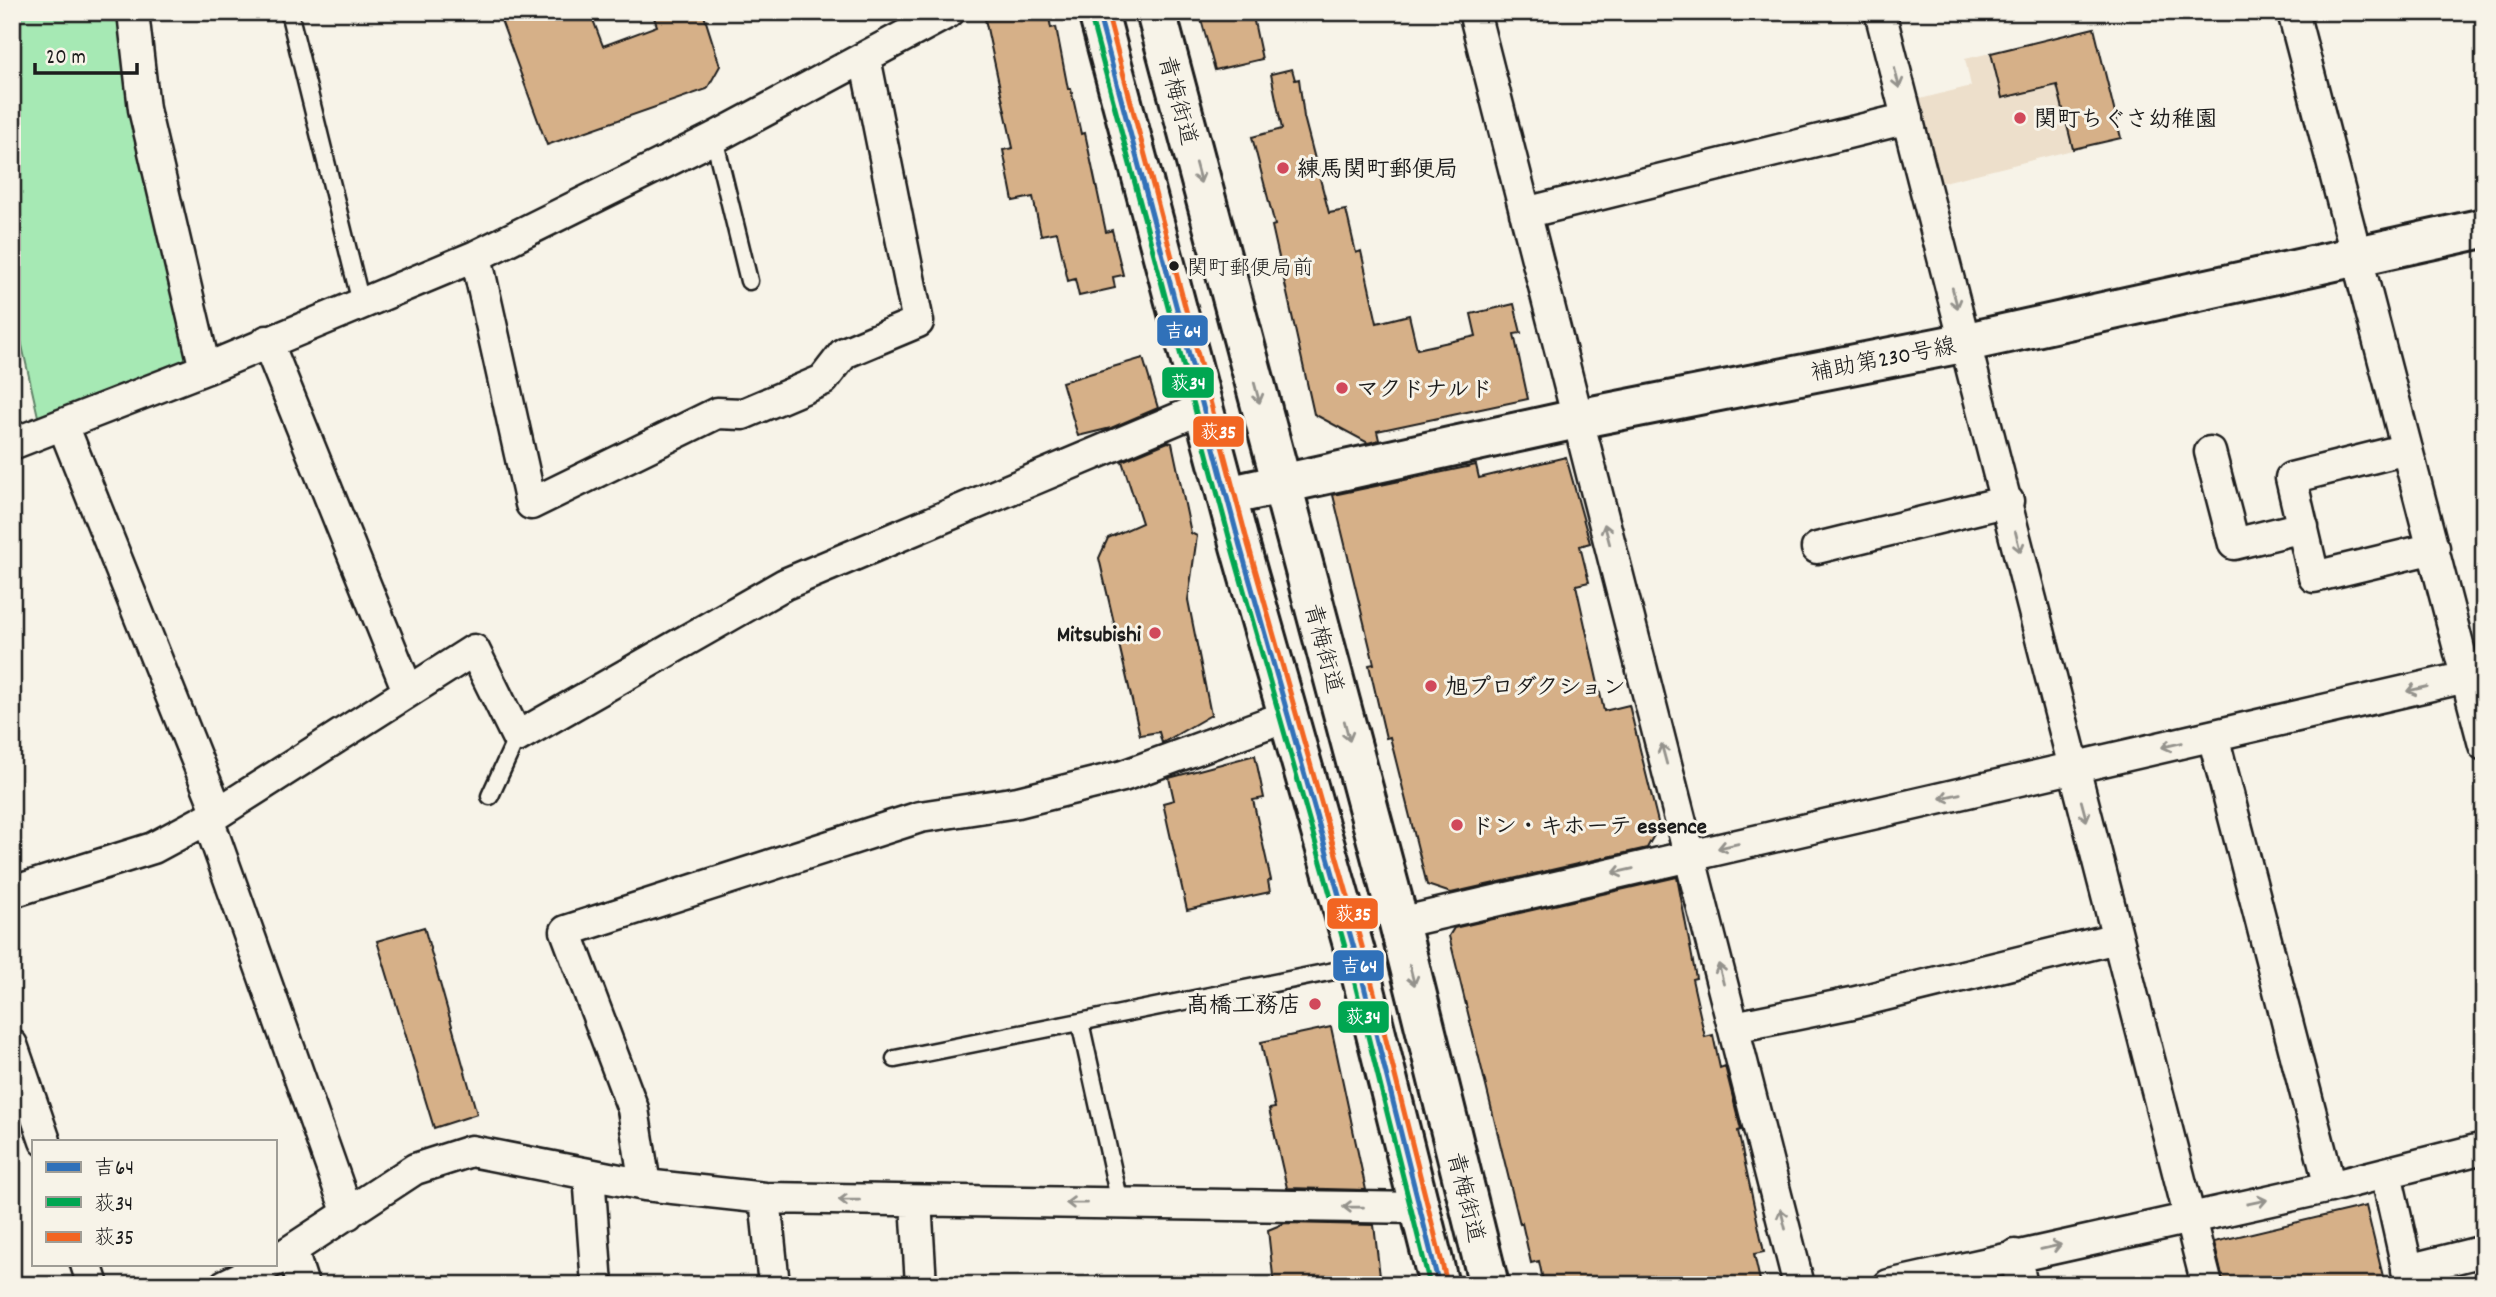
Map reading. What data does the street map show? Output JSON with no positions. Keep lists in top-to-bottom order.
{
  "streets": {
    "main road": ["青梅街道", "補助第230号線"]
  },
  "crossings": [
    ["青梅街道", "補助第230号線"]
  ],
  "places": [
    "関町ちぐさ幼稚園",
    "練馬関町郵便局",
    "関町郵便局前",
    "マクドナルド",
    "Mitsubishi",
    "旭プロダクション",
    "ドン・キホーテ essence",
    "髙橋工務店"
  ],
  "lines": ["transit line 吉64", "transit line 荻35", "transit line 荻34"],
  "legend": ["吉64", "荻34", "荻35"],
  "scale_bar": "20 m"
}
